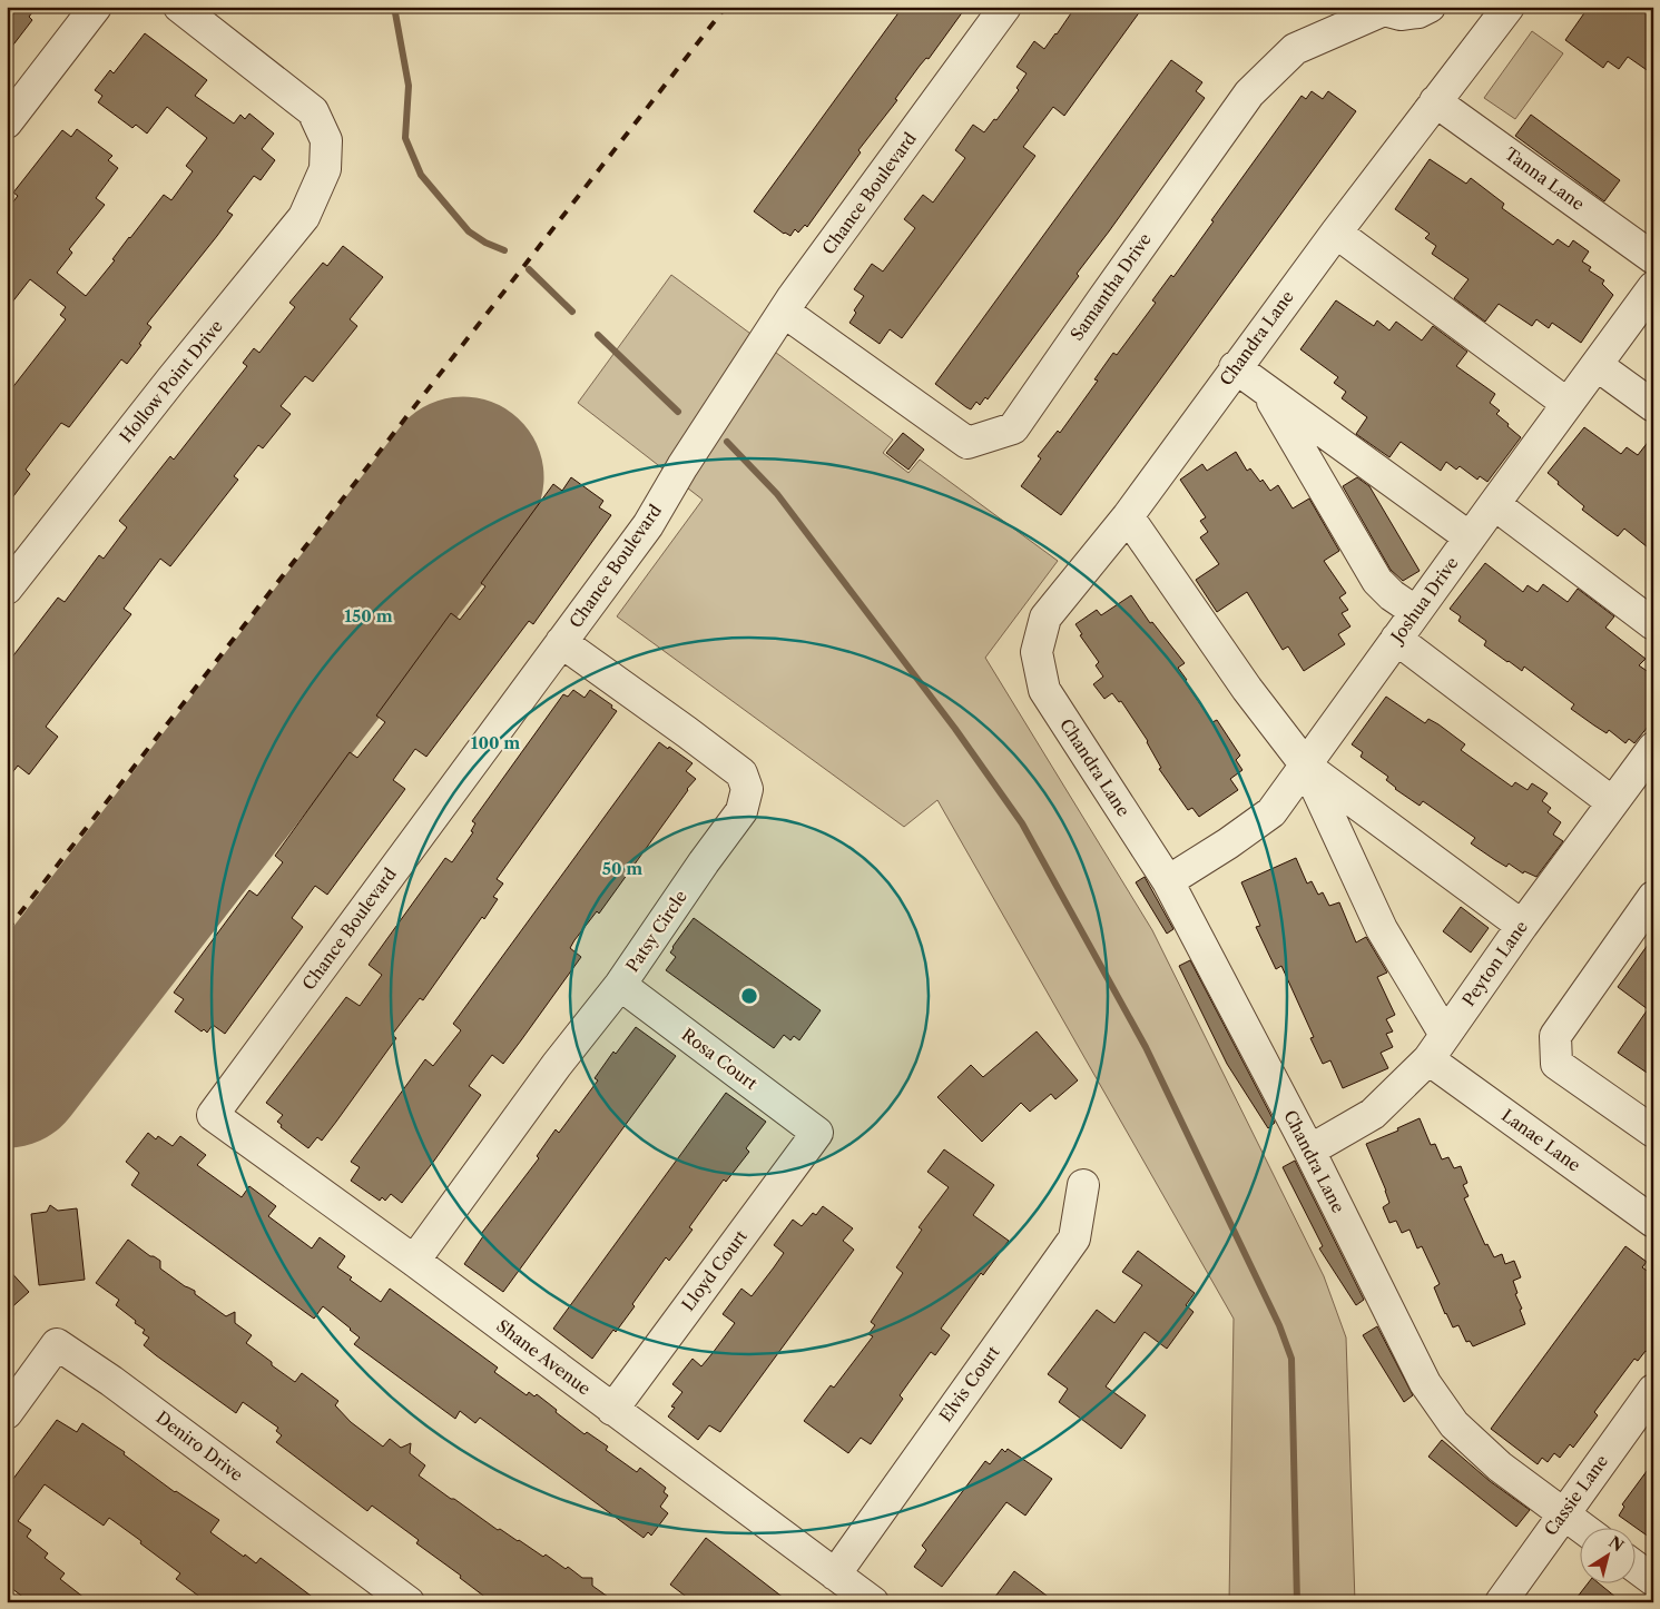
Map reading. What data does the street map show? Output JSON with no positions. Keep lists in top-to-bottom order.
{
  "streets": {
    "street": [
      "Tanna Lane",
      "Chance Boulevard",
      "Samantha Drive",
      "Chandra Lane",
      "Hollow Point Drive",
      "Joshua Drive",
      "Patsy Circle",
      "Peyton Lane",
      "Rosa Court",
      "Lanae Lane",
      "Lloyd Court",
      "Shane Avenue",
      "Elvis Court",
      "Deniro Drive",
      "Cassie Lane"
    ]
  },
  "crossings": [
    ["Tanna Lane", "Chandra Lane"],
    ["Chance Boulevard", "Samantha Drive"],
    ["Chance Boulevard", "Patsy Circle"],
    ["Chance Boulevard", "Shane Avenue"],
    ["Chandra Lane", "Joshua Drive"],
    ["Chandra Lane", "Peyton Lane"],
    ["Chandra Lane", "Cassie Lane"],
    ["Patsy Circle", "Rosa Court"],
    ["Patsy Circle", "Shane Avenue"],
    ["Peyton Lane", "Lanae Lane"],
    ["Rosa Court", "Lloyd Court"],
    ["Lloyd Court", "Shane Avenue"],
    ["Shane Avenue", "Elvis Court"]
  ],
  "north": "top right",
  "rings": ["150 m", "100 m", "50 m"]
}
